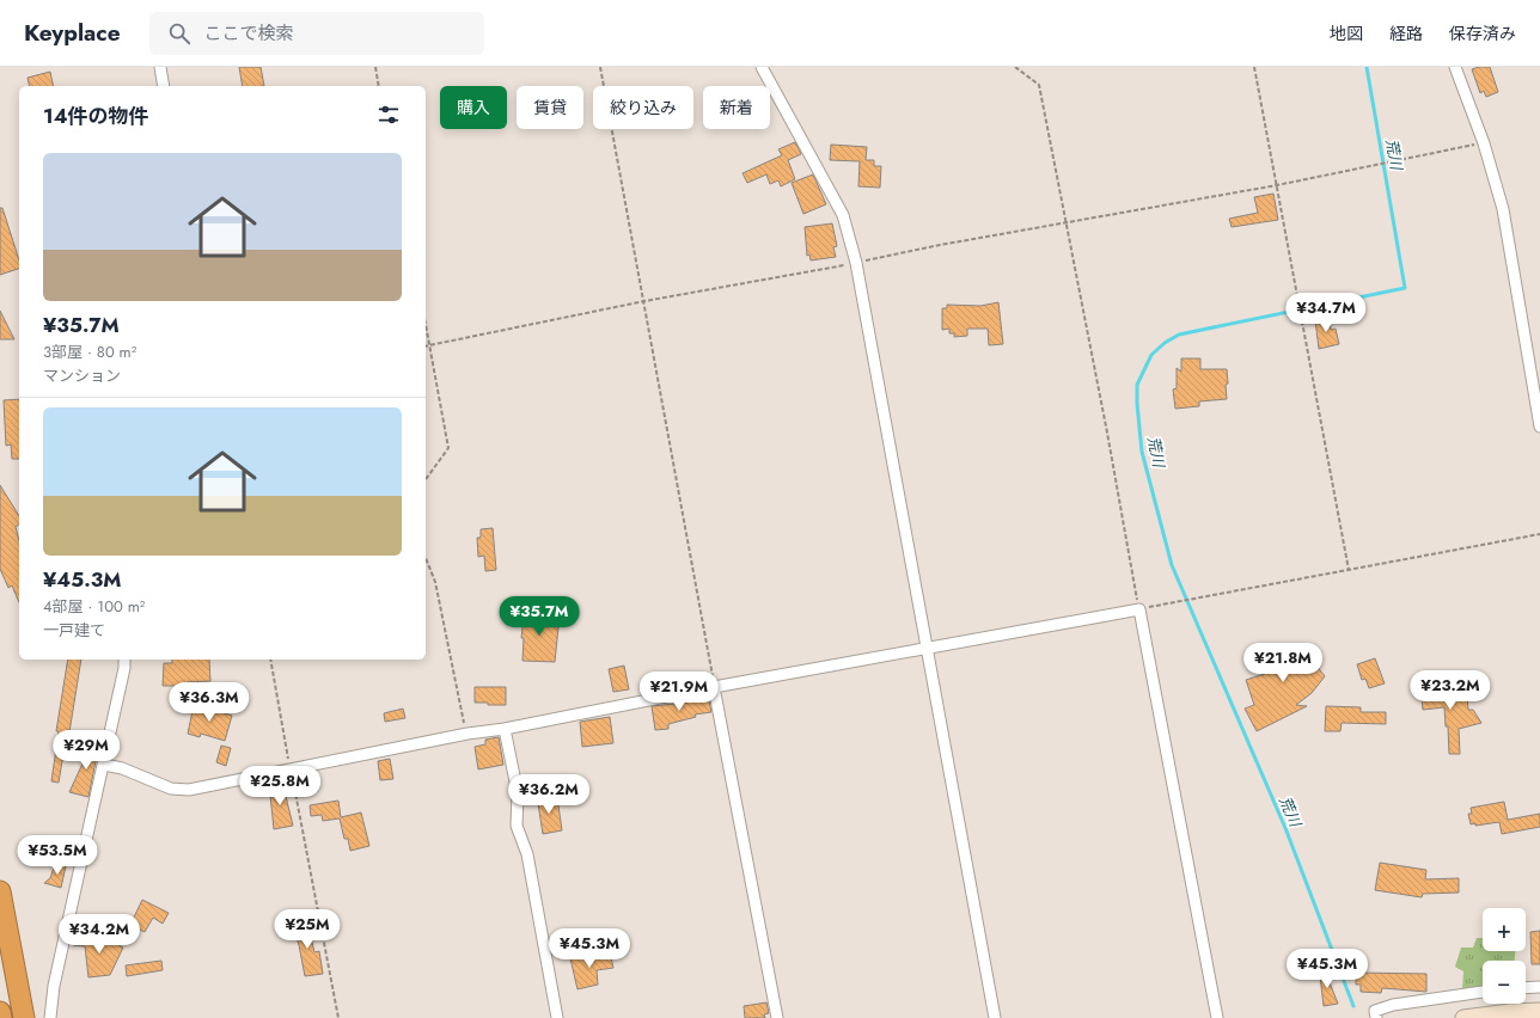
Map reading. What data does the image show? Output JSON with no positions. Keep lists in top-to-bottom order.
{
  "water": ["荒川"],
  "page": {
    "header": "Keyplace",
    "search": "ここで検索",
    "nav": ["地図", "経路", "保存済み"],
    "chip": [
      "購入",
      "賃貸",
      "絞り込み",
      "新着"
    ],
    "heading": "14件の物件",
    "list": [
      {
        "name": "¥35.7M",
        "note": "3部屋 · 80 m² · マンション"
      },
      {
        "name": "¥45.3M",
        "note": "4部屋 · 100 m² · 一戸建て"
      }
    ],
    "price": [
      "¥34.7M",
      "¥35.7M",
      "¥21.8M",
      "¥23.2M",
      "¥21.9M",
      "¥36.3M",
      "¥29M",
      "¥25.8M",
      "¥36.2M",
      "¥53.5M",
      "¥25M",
      "¥34.2M",
      "¥45.3M",
      "¥45.3M"
    ],
    "map_buttons": ["+", "−"]
  }
}
